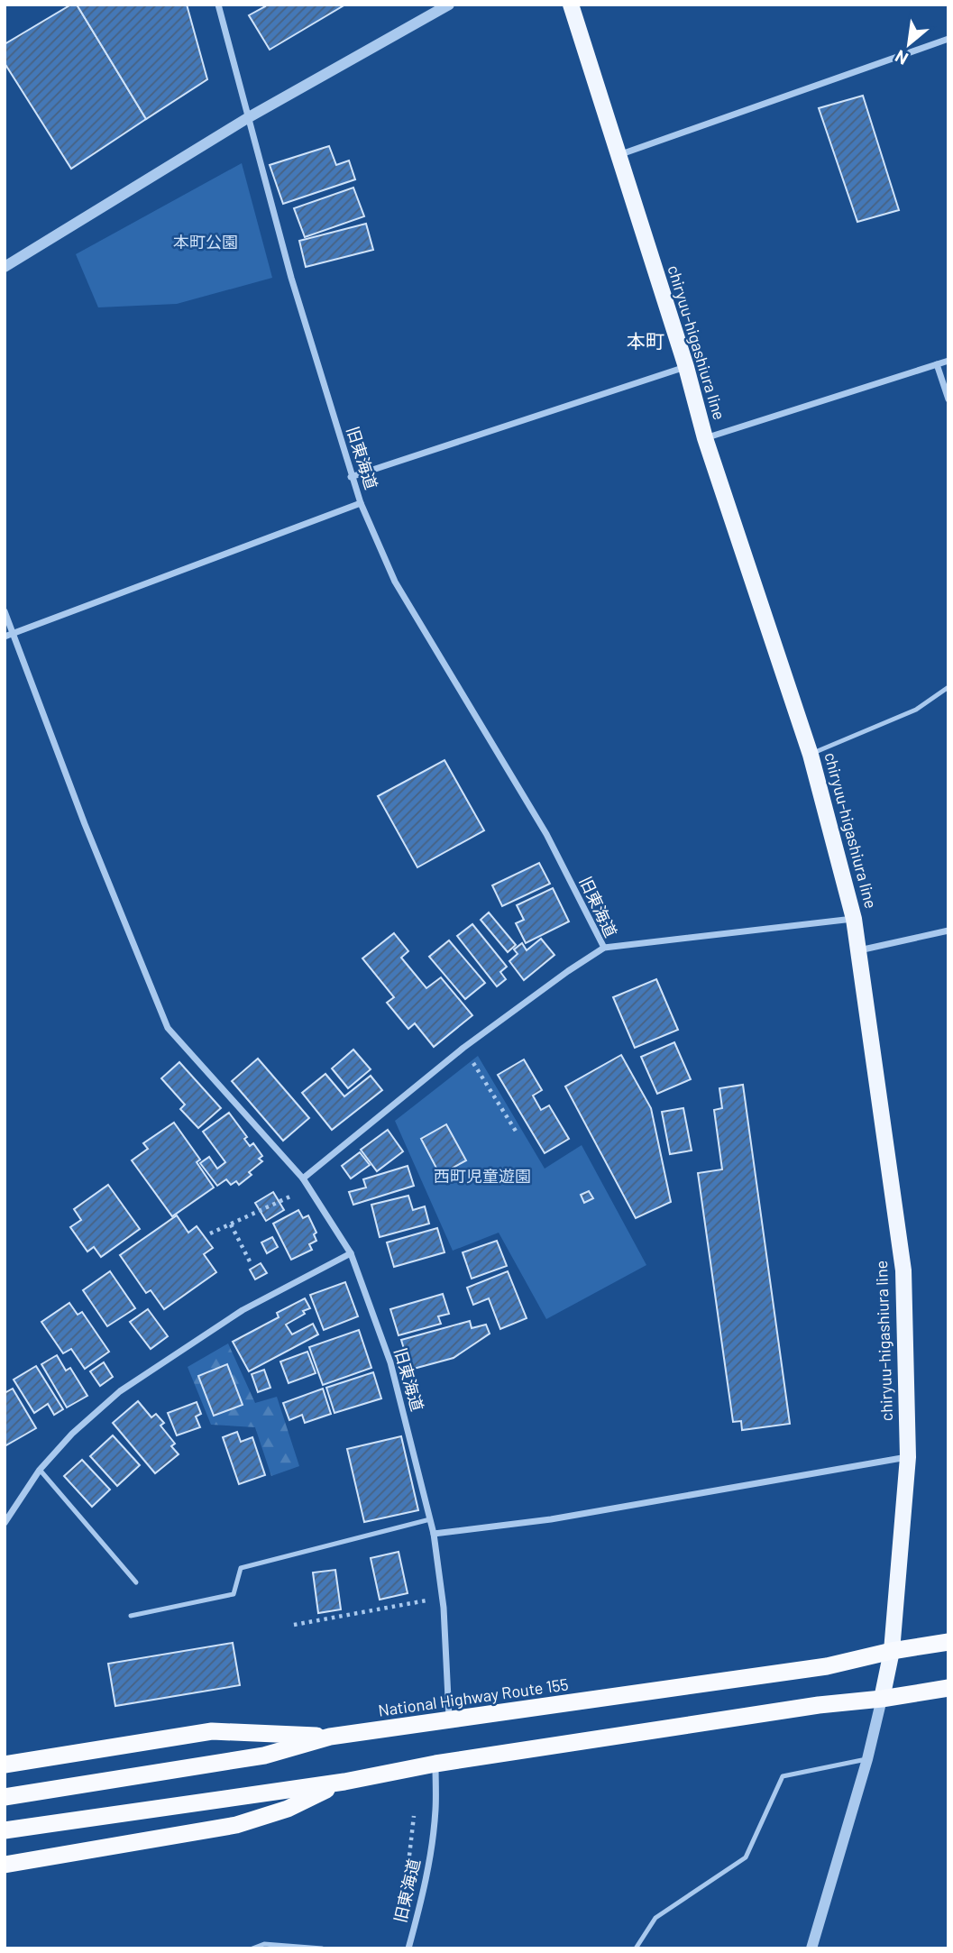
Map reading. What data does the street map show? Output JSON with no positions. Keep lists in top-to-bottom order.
{
  "streets": {
    "highway": ["National Highway Route 155"],
    "main road": ["chiryuu-higashiura line"],
    "street": ["旧東海道"]
  },
  "crossings": [
    ["chiryuu-higashiura line", "National Highway Route 155"],
    ["旧東海道", "National Highway Route 155"]
  ],
  "districts": ["本町"],
  "parks": ["本町公園", "西町児童遊園"],
  "north": "bottom left"
}
